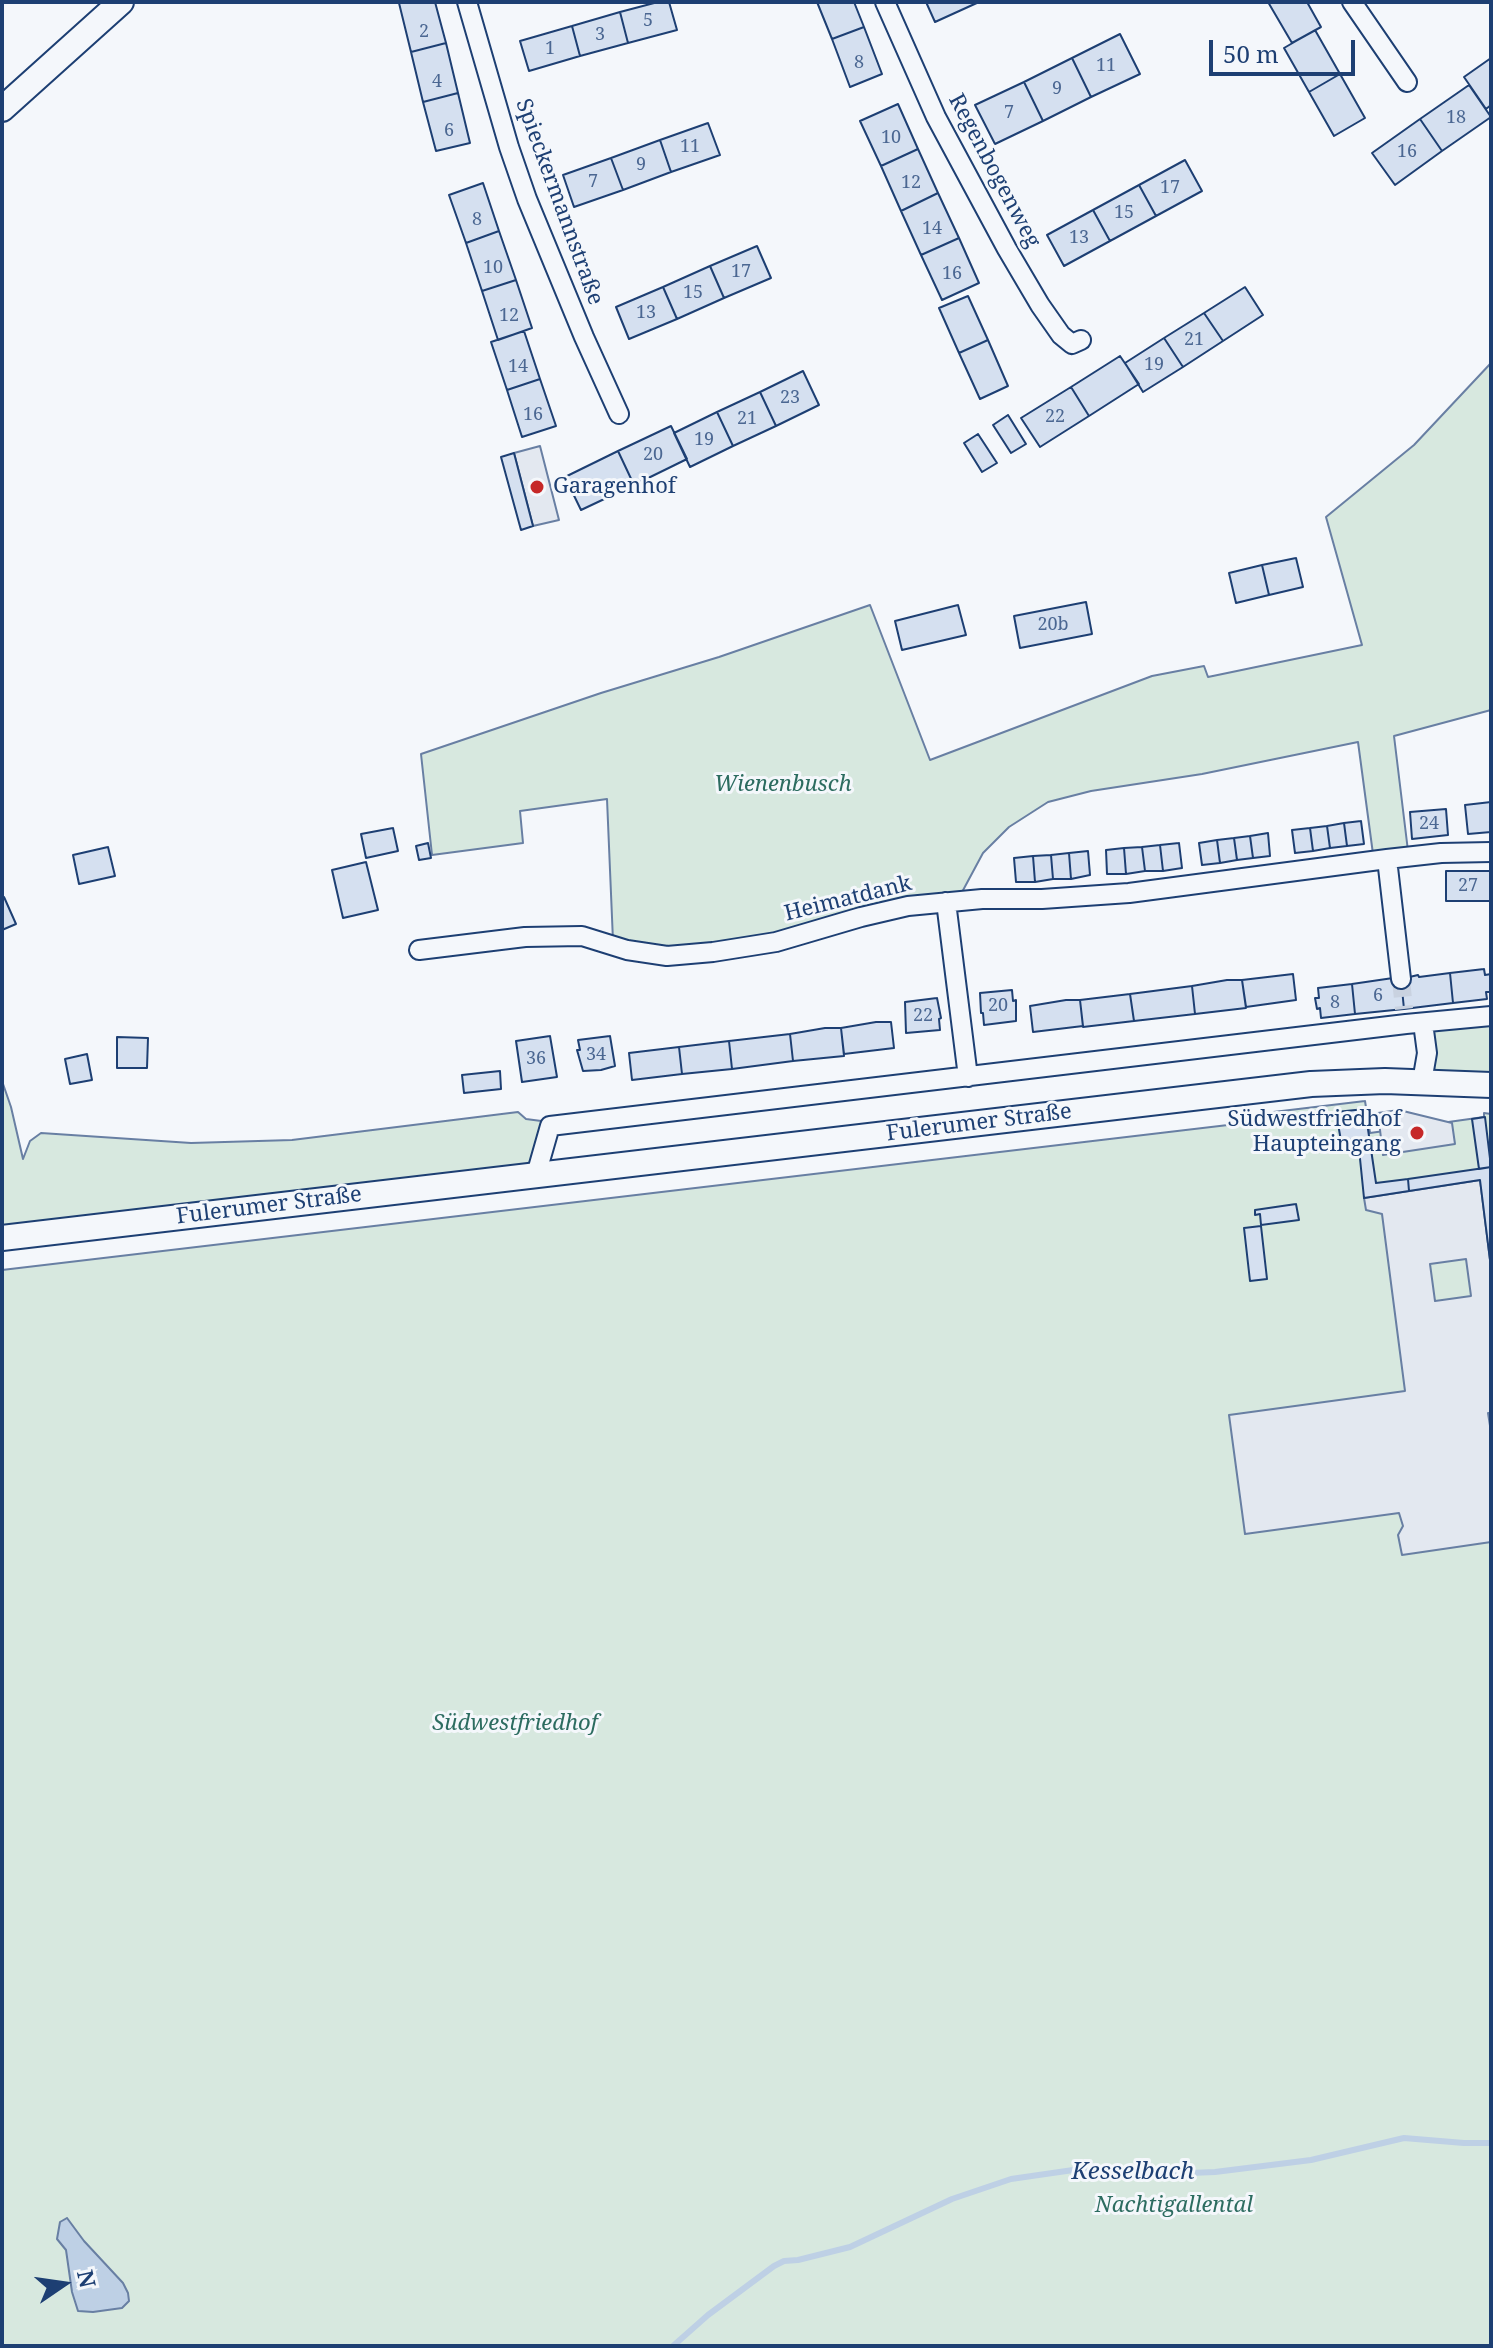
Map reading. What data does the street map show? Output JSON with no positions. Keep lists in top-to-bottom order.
{
  "streets": {
    "main road": ["Fulerumer Straße"],
    "street": ["Regenbogenweg", "Spieckermannstraße", "Heimatdank"]
  },
  "water": ["Kesselbach"],
  "parks": ["Wienenbusch", "Südwestfriedhof", "Nachtigallental"],
  "places": ["Garagenhof", "Südwestfriedhof Haupteingang"],
  "house_numbers": [
    "5",
    "2",
    "3",
    "1",
    "8",
    "11",
    "4",
    "9",
    "7",
    "18",
    "6",
    "10",
    "11",
    "16",
    "9",
    "7",
    "12",
    "17",
    "15",
    "8",
    "14",
    "13",
    "10",
    "17",
    "16",
    "15",
    "13",
    "12",
    "21",
    "19",
    "14",
    "23",
    "16",
    "22",
    "21",
    "19",
    "20",
    "20b",
    "24",
    "27",
    "6",
    "8",
    "20",
    "22",
    "34",
    "36"
  ],
  "scale_bar": "50 m",
  "north": "right"
}
